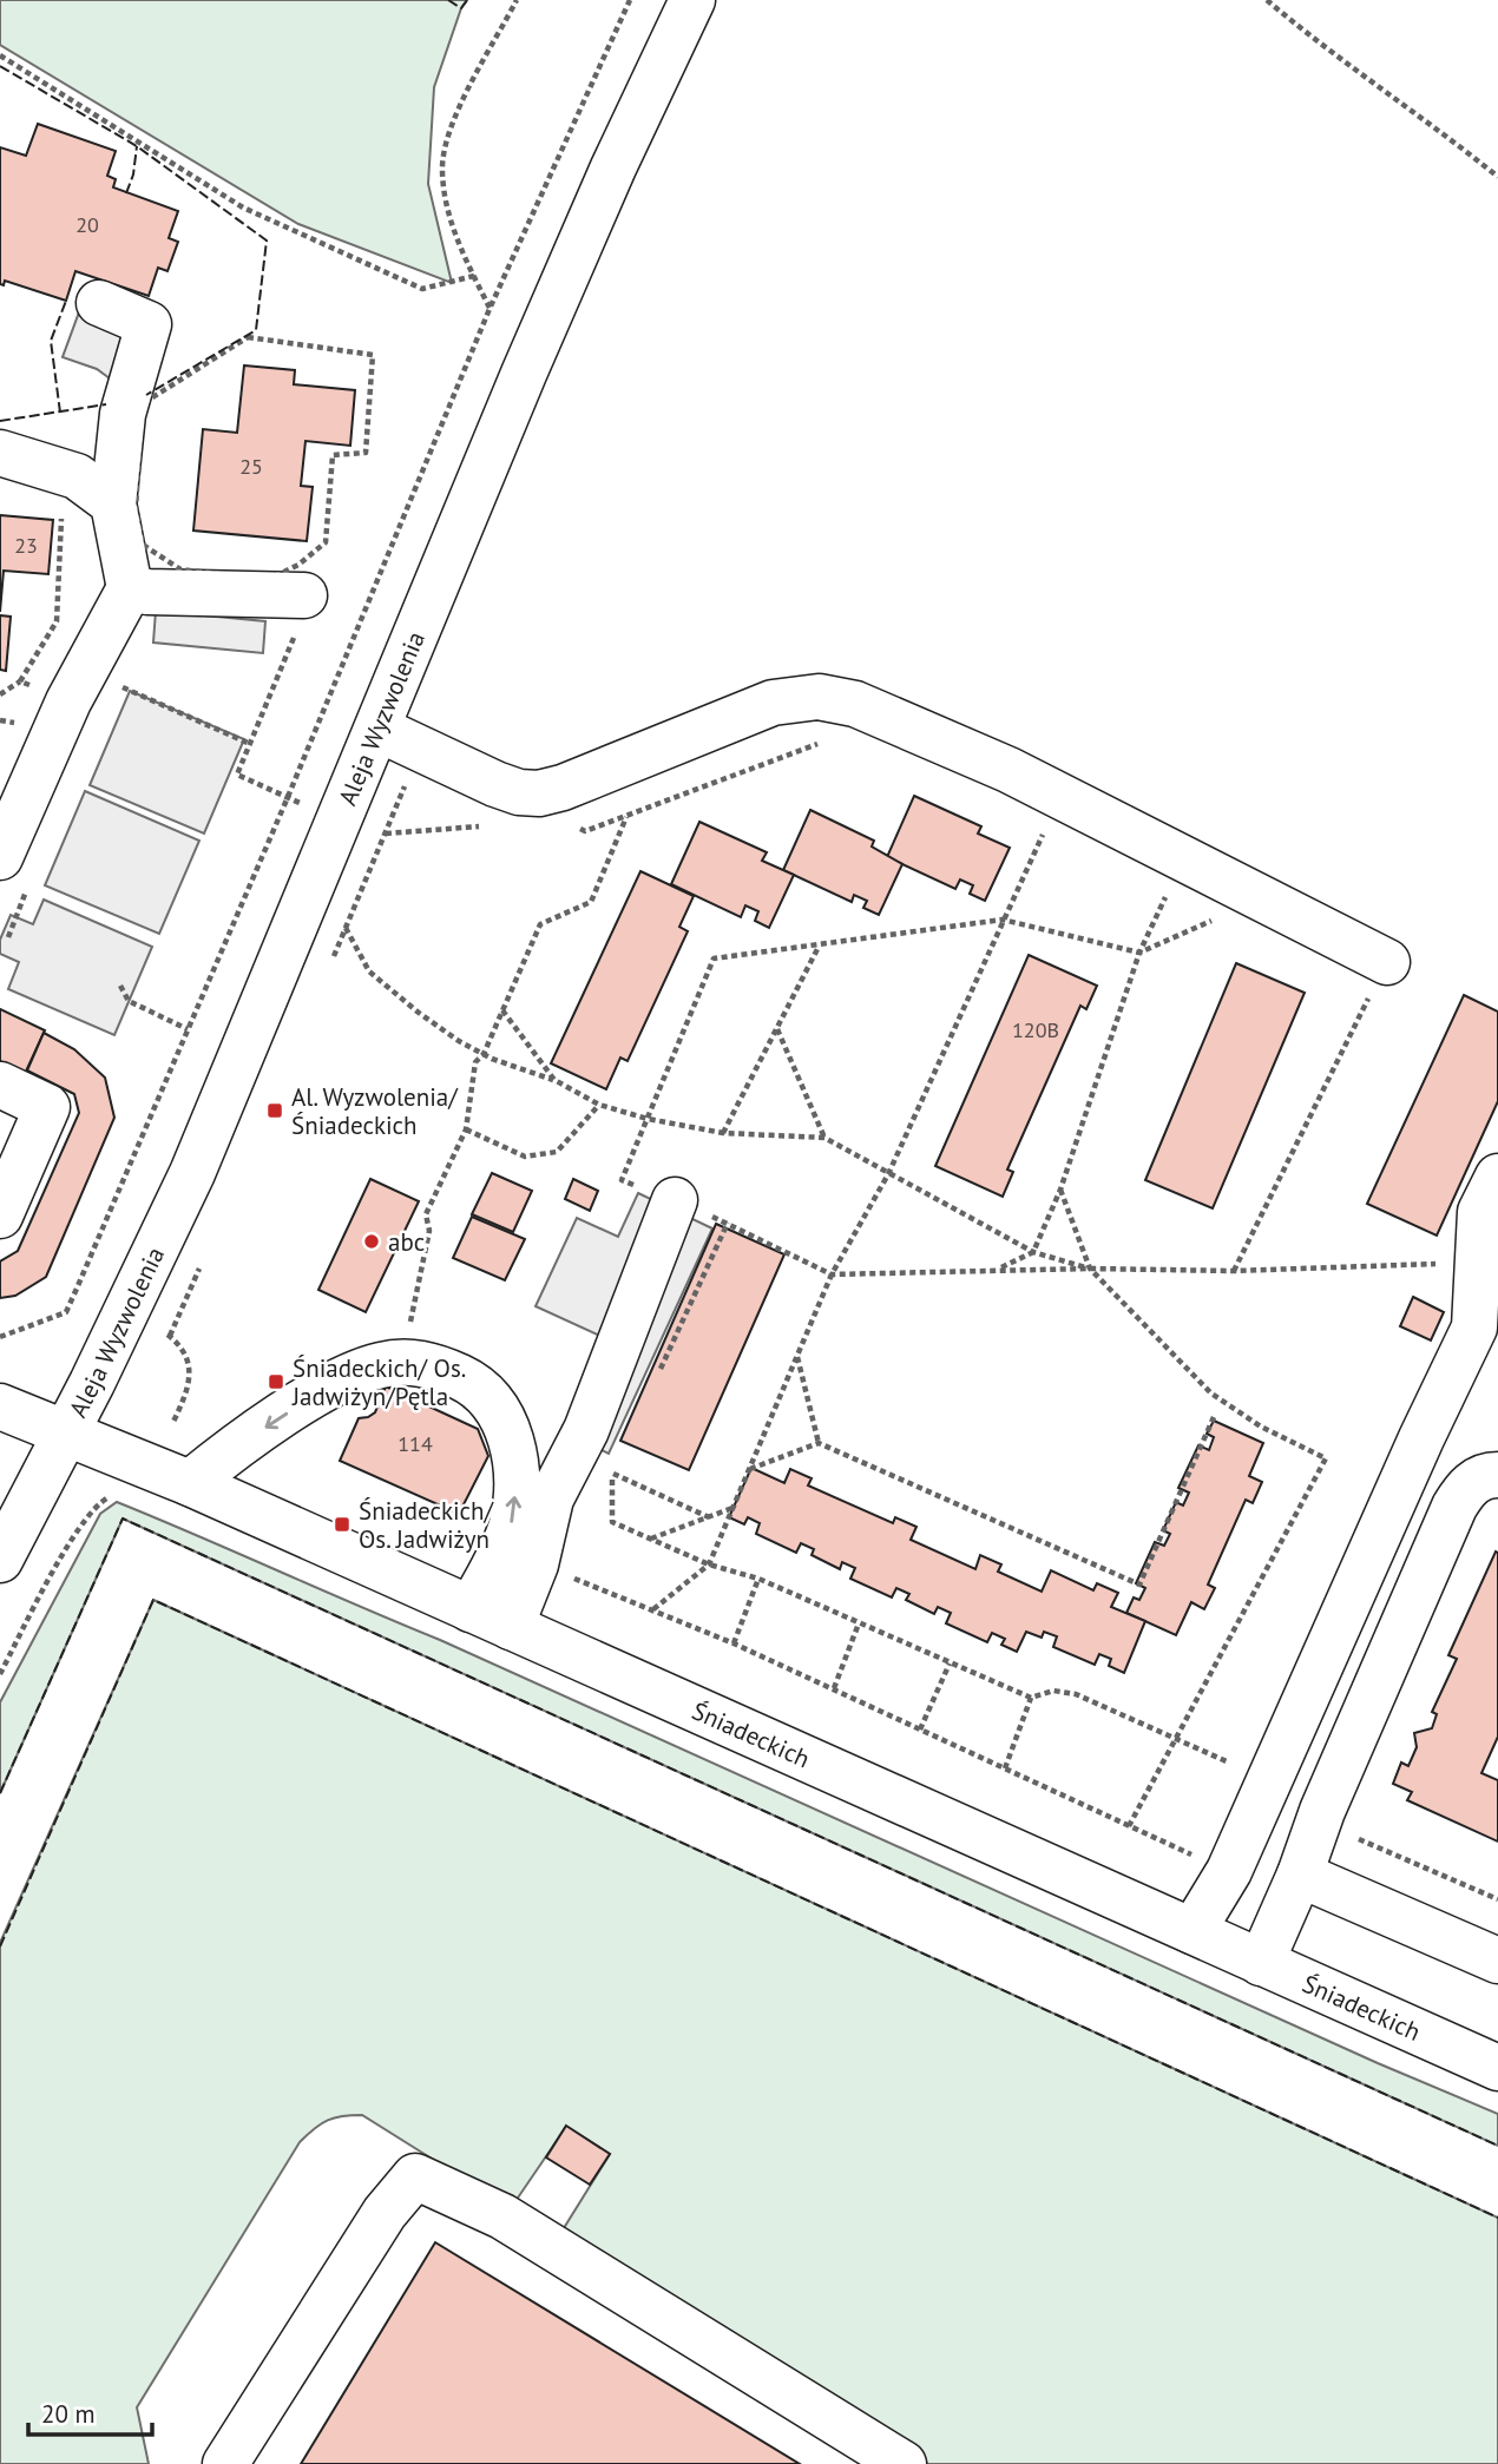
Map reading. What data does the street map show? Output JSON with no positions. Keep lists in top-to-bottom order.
{
  "streets": {
    "street": ["Aleja Wyzwolenia", "Śniadeckich"]
  },
  "crossings": [
    ["Aleja Wyzwolenia", "Śniadeckich"]
  ],
  "places": {
    "transit": ["Al. Wyzwolenia/ Śniadeckich", "Śniadeckich/ Os. Jadwiżyn/Pętla", "Śniadeckich/ Os. Jadwiżyn"],
    "other": ["abc"]
  },
  "house_numbers": [
    "20",
    "25",
    "23",
    "120B",
    "114"
  ],
  "scale_bar": "20 m"
}
